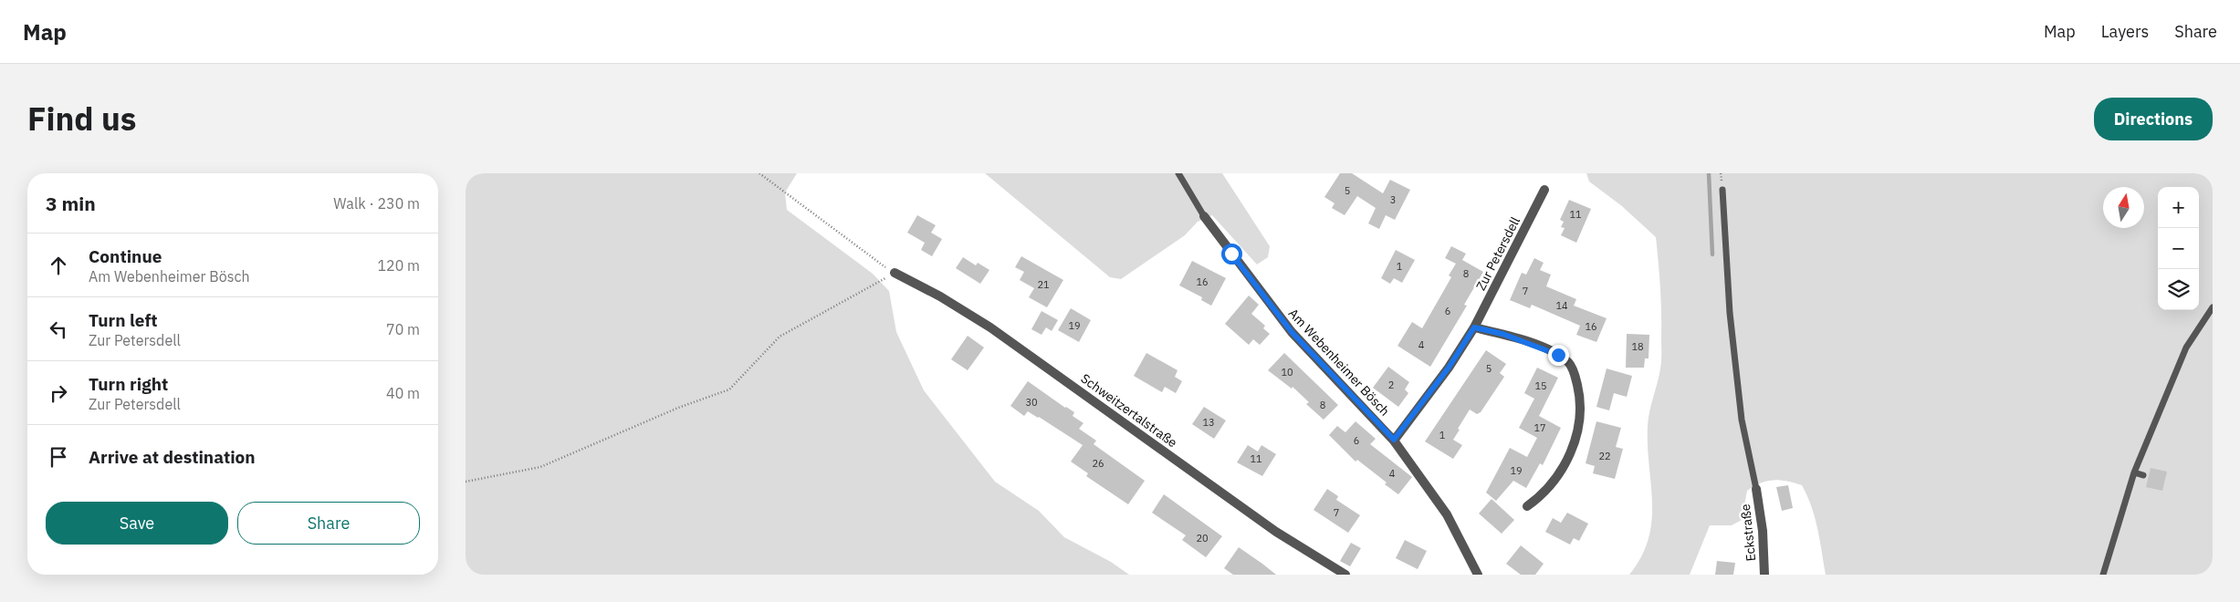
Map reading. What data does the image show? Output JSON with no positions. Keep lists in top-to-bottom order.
{
  "streets": {
    "street": [
      "Zur Petersdell",
      "Am Webenheimer Bösch",
      "Schweitzertalstraße",
      "Eckstraße"
    ]
  },
  "crossings": [
    ["Zur Petersdell", "Am Webenheimer Bösch"]
  ],
  "house_numbers": [
    "5",
    "3",
    "11",
    "1",
    "8",
    "16",
    "21",
    "7",
    "14",
    "6",
    "19",
    "16",
    "4",
    "18",
    "5",
    "10",
    "2",
    "15",
    "30",
    "8",
    "13",
    "17",
    "1",
    "6",
    "22",
    "11",
    "26",
    "19",
    "4",
    "7",
    "20"
  ],
  "north": "top",
  "page": {
    "header": "Map",
    "nav": ["Map", "Layers", "Share"],
    "title": "Find us",
    "buttons": [
      "Directions",
      ["Save", "Share"]
    ],
    "heading": ["3 min", "Walk · 230 m"],
    "map_buttons": ["+", "−"],
    "list": [
      ["Continue", "Am Webenheimer Bösch", "120 m"],
      ["Turn left", "Zur Petersdell", "70 m"],
      ["Turn right", "Zur Petersdell", "40 m"],
      "Arrive at destination"
    ]
  }
}
